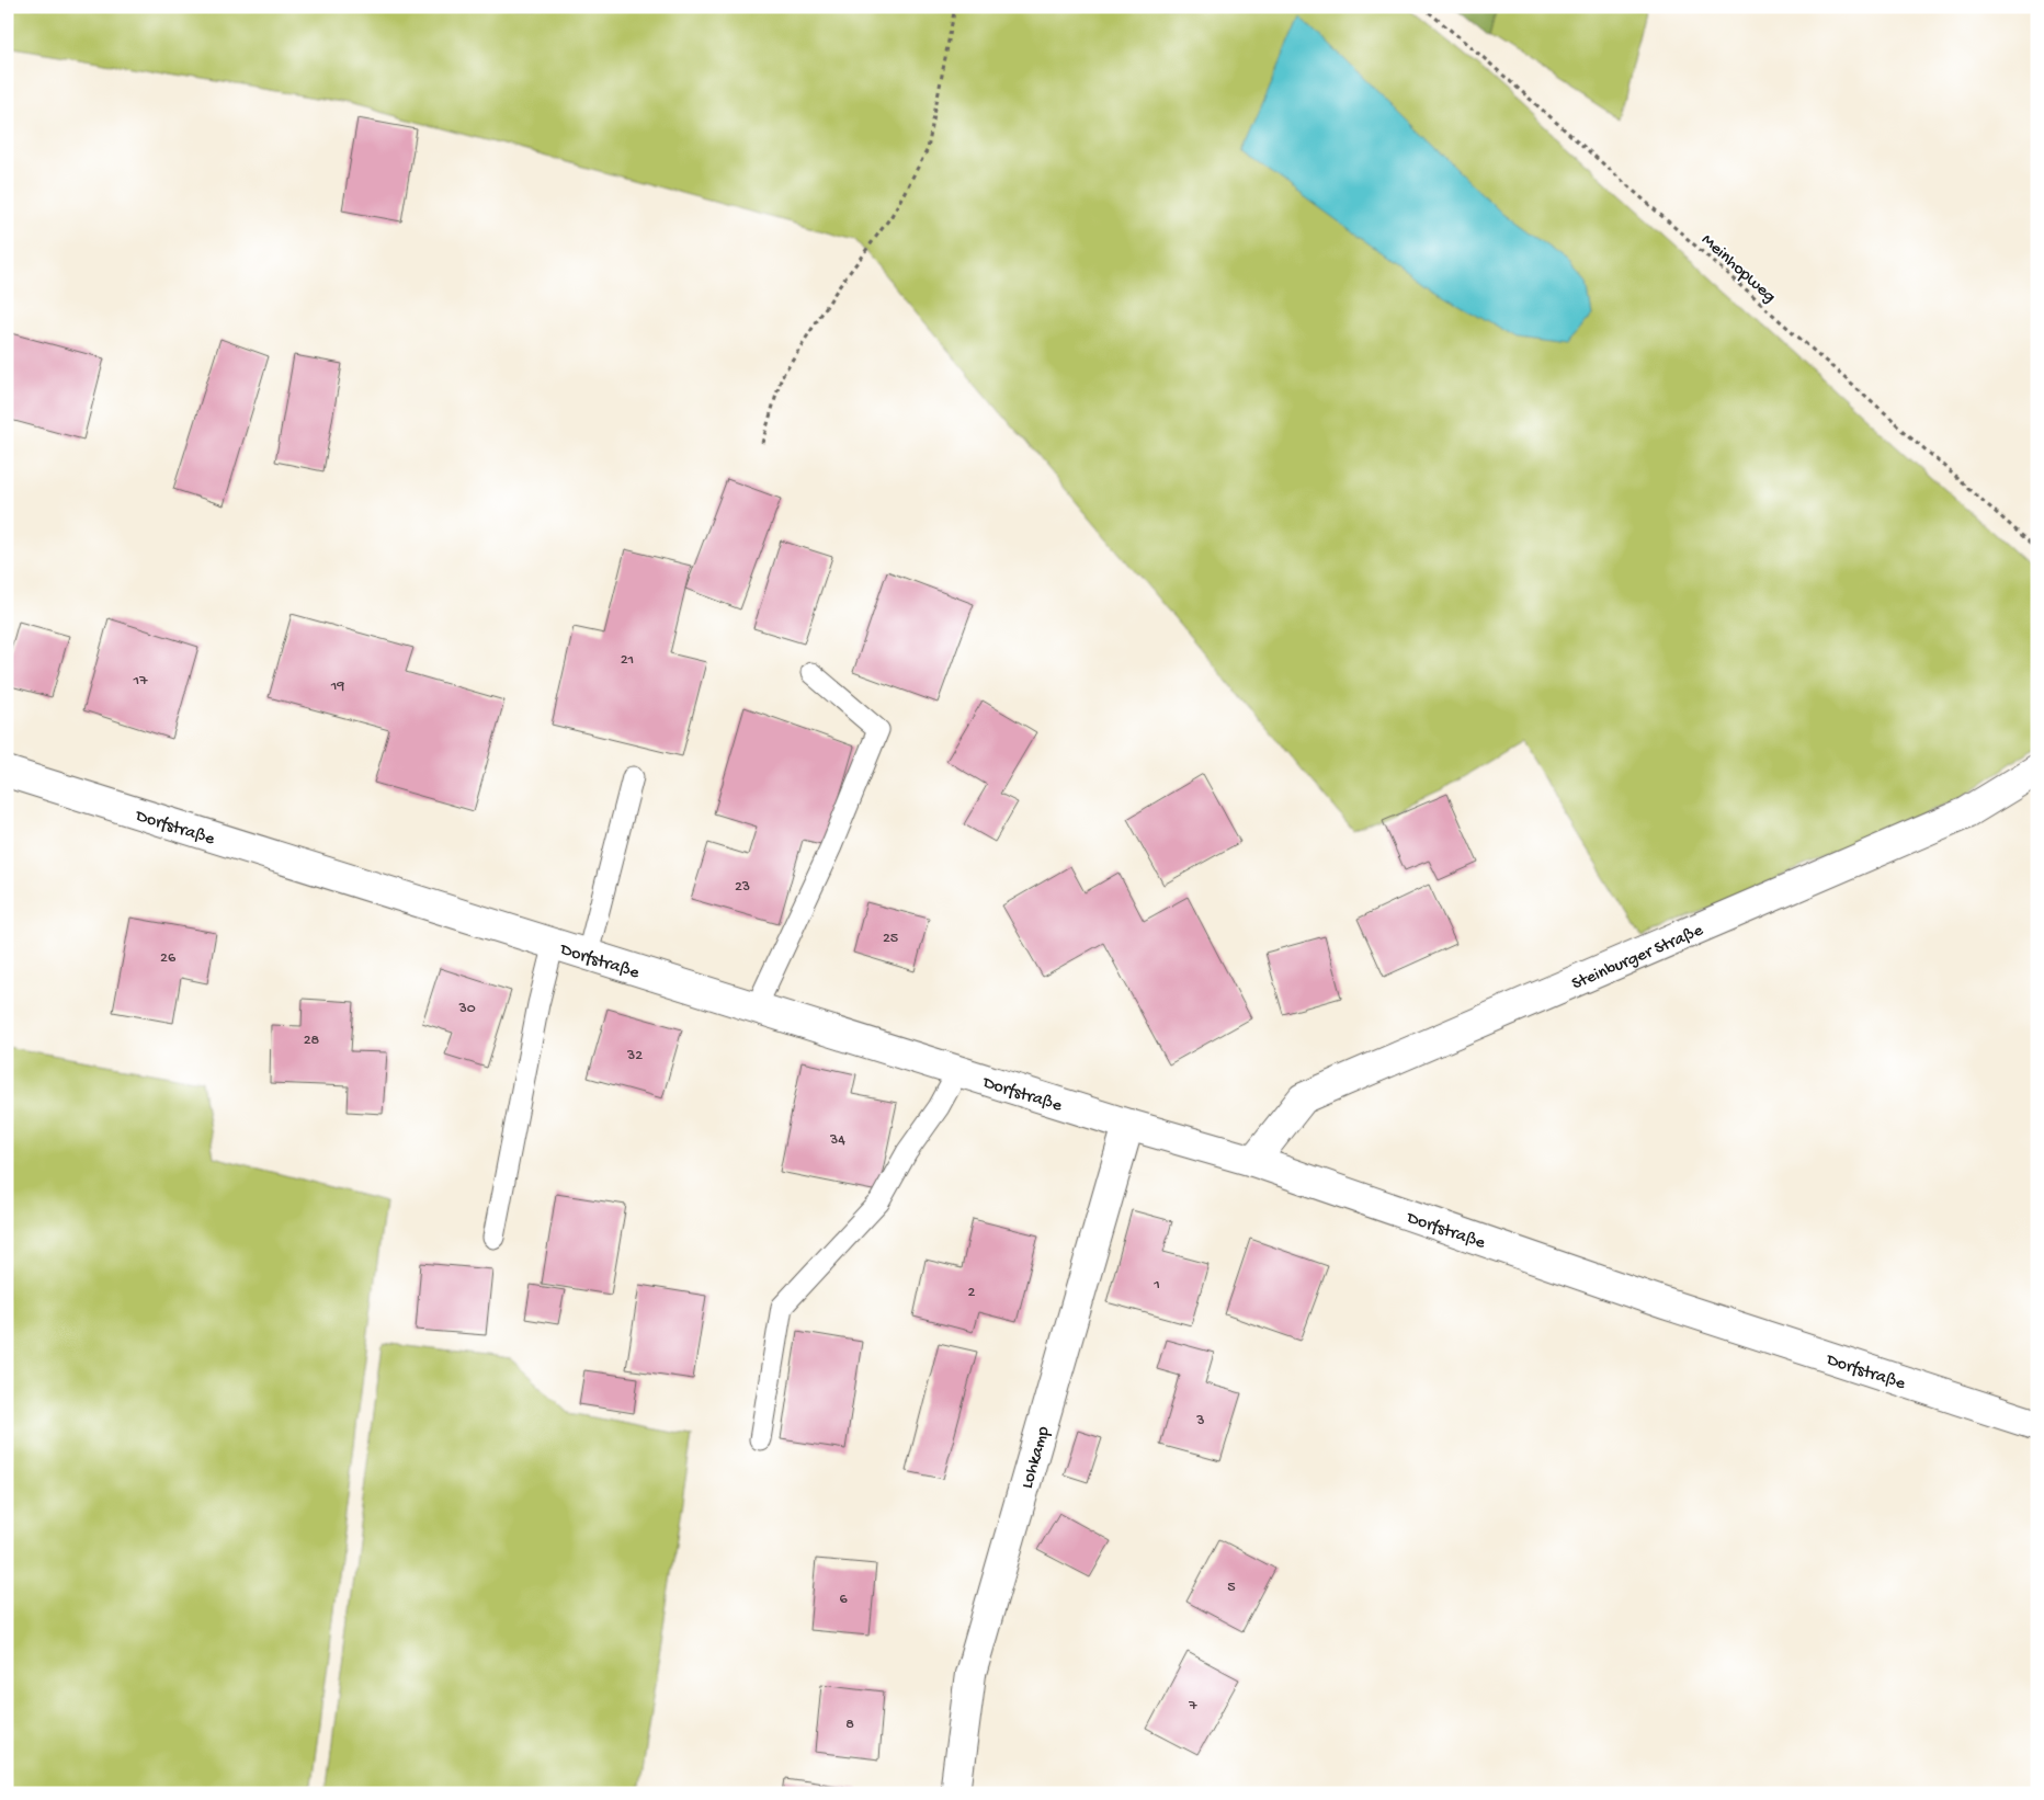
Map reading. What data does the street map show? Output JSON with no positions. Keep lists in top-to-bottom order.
{
  "streets": {
    "street": ["Dorfstraße", "Steinburger Straße", "Lohkamp"],
    "path": ["Meinhopweg"]
  },
  "crossings": [
    ["Dorfstraße", "Steinburger Straße"],
    ["Dorfstraße", "Lohkamp"]
  ],
  "house_numbers": [
    "21",
    "17",
    "19",
    "23",
    "25",
    "26",
    "30",
    "28",
    "32",
    "34",
    "1",
    "2",
    "3",
    "5",
    "6",
    "7",
    "8"
  ]
}
